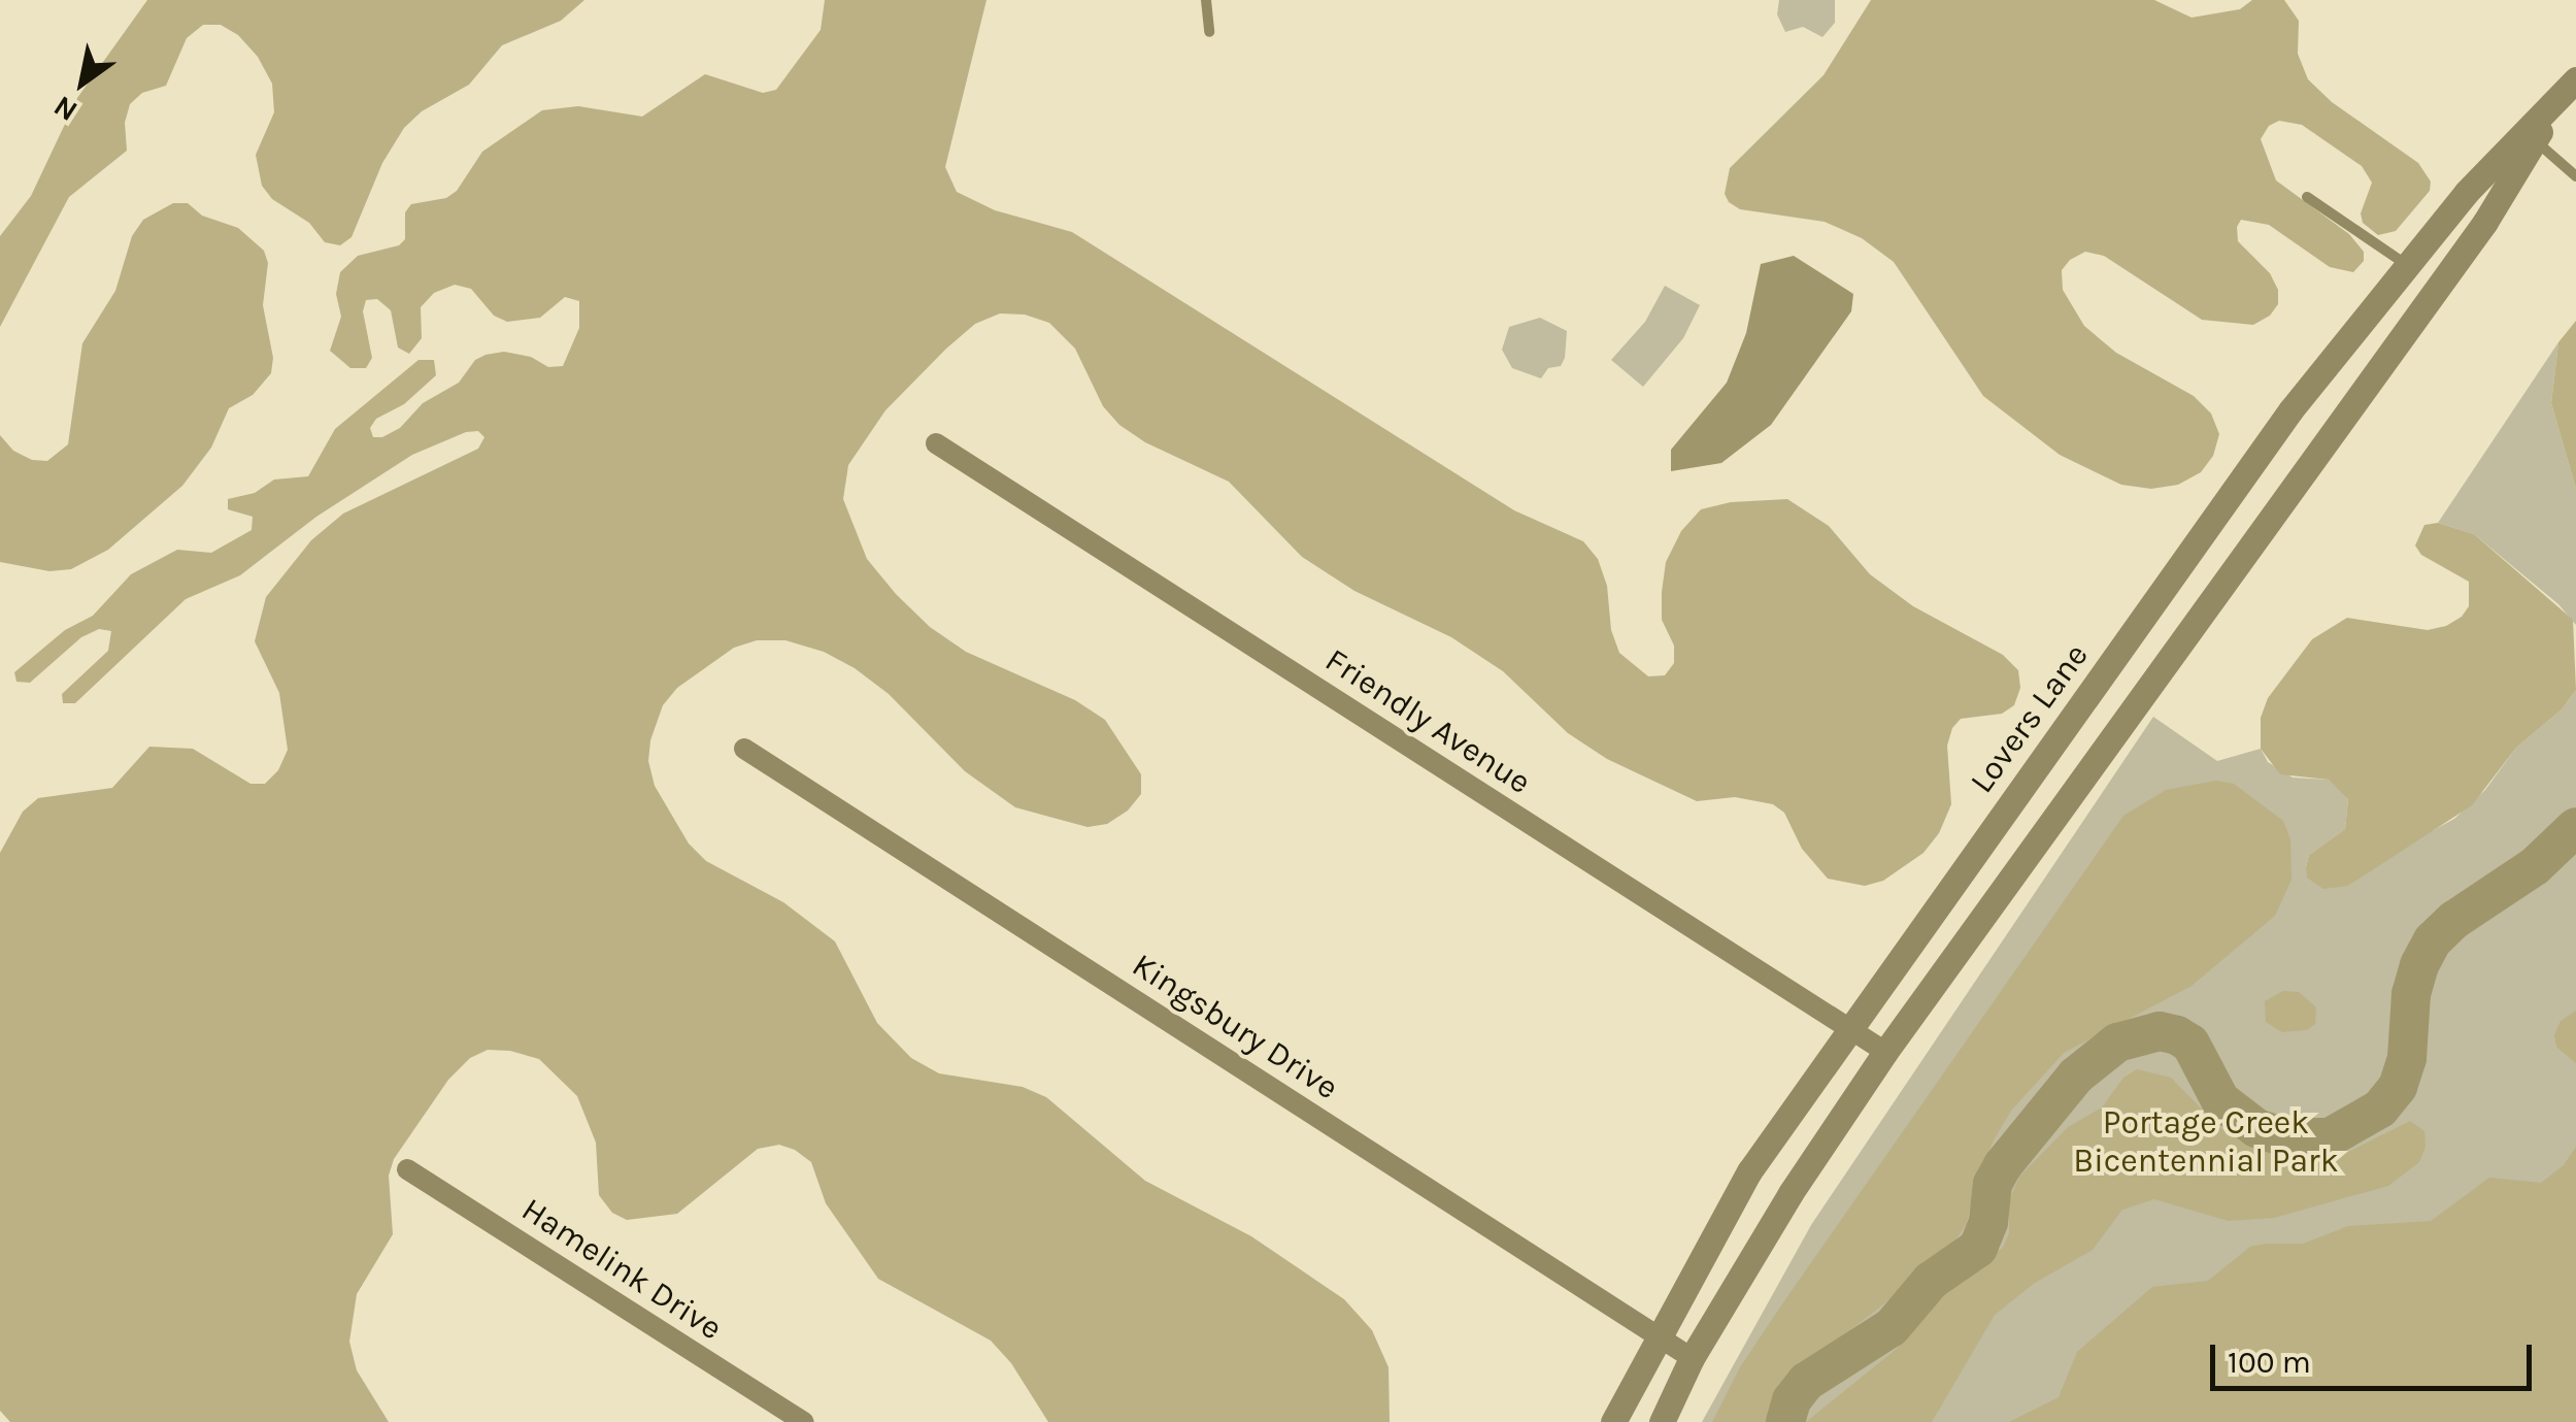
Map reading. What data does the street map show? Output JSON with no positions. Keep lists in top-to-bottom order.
{
  "streets": {
    "street": [
      "Lovers Lane",
      "Friendly Avenue",
      "Kingsbury Drive",
      "Hamelink Drive"
    ]
  },
  "crossings": [
    ["Lovers Lane", "Friendly Avenue"],
    ["Lovers Lane", "Kingsbury Drive"]
  ],
  "parks": ["Portage Creek Bicentennial Park"],
  "scale_bar": "100 m",
  "north": "bottom left"
}
